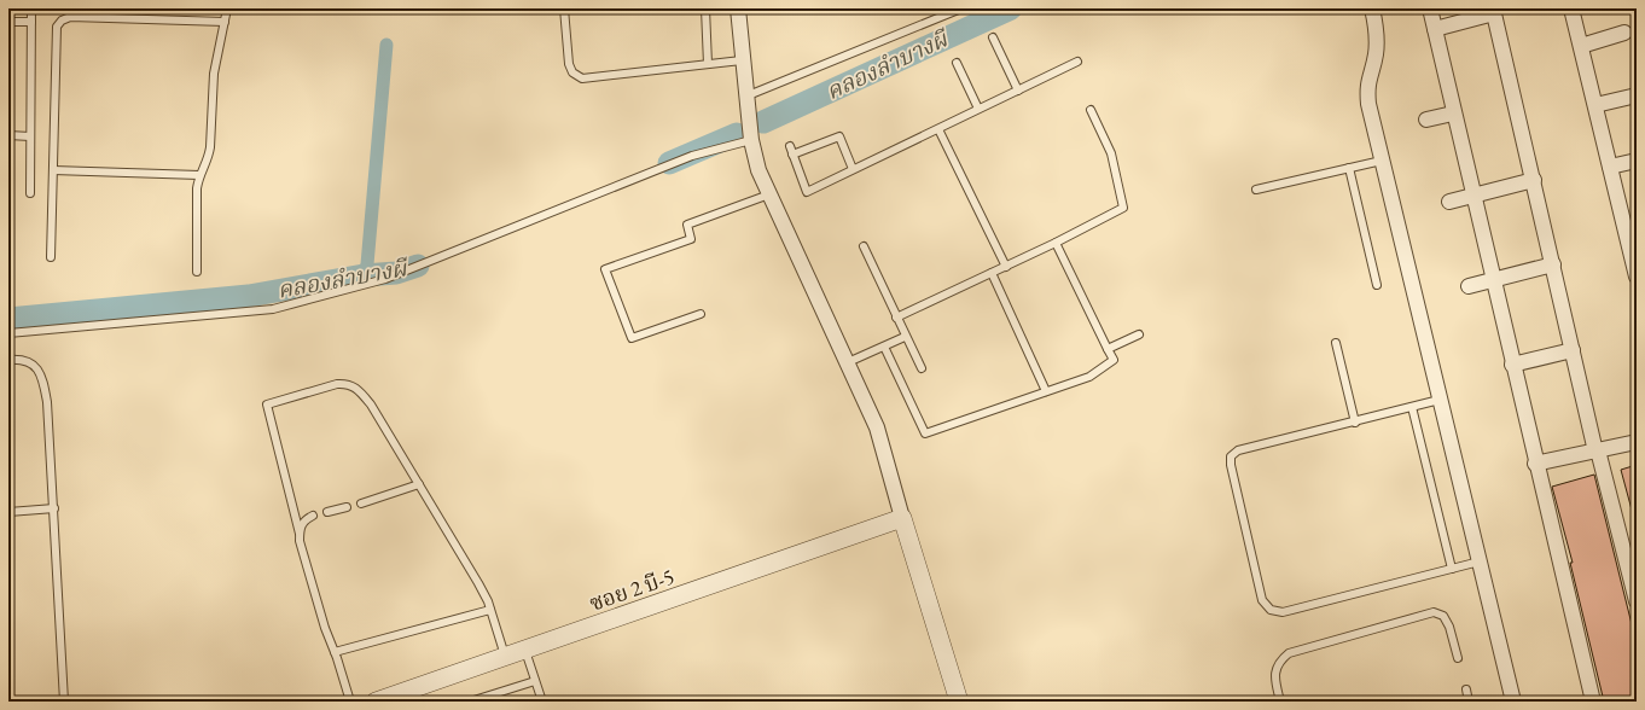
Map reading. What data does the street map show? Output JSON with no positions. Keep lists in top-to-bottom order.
{
  "streets": {
    "street": ["ซอย 2 บี-5"]
  },
  "water": ["คลองลำบางผี"]
}
